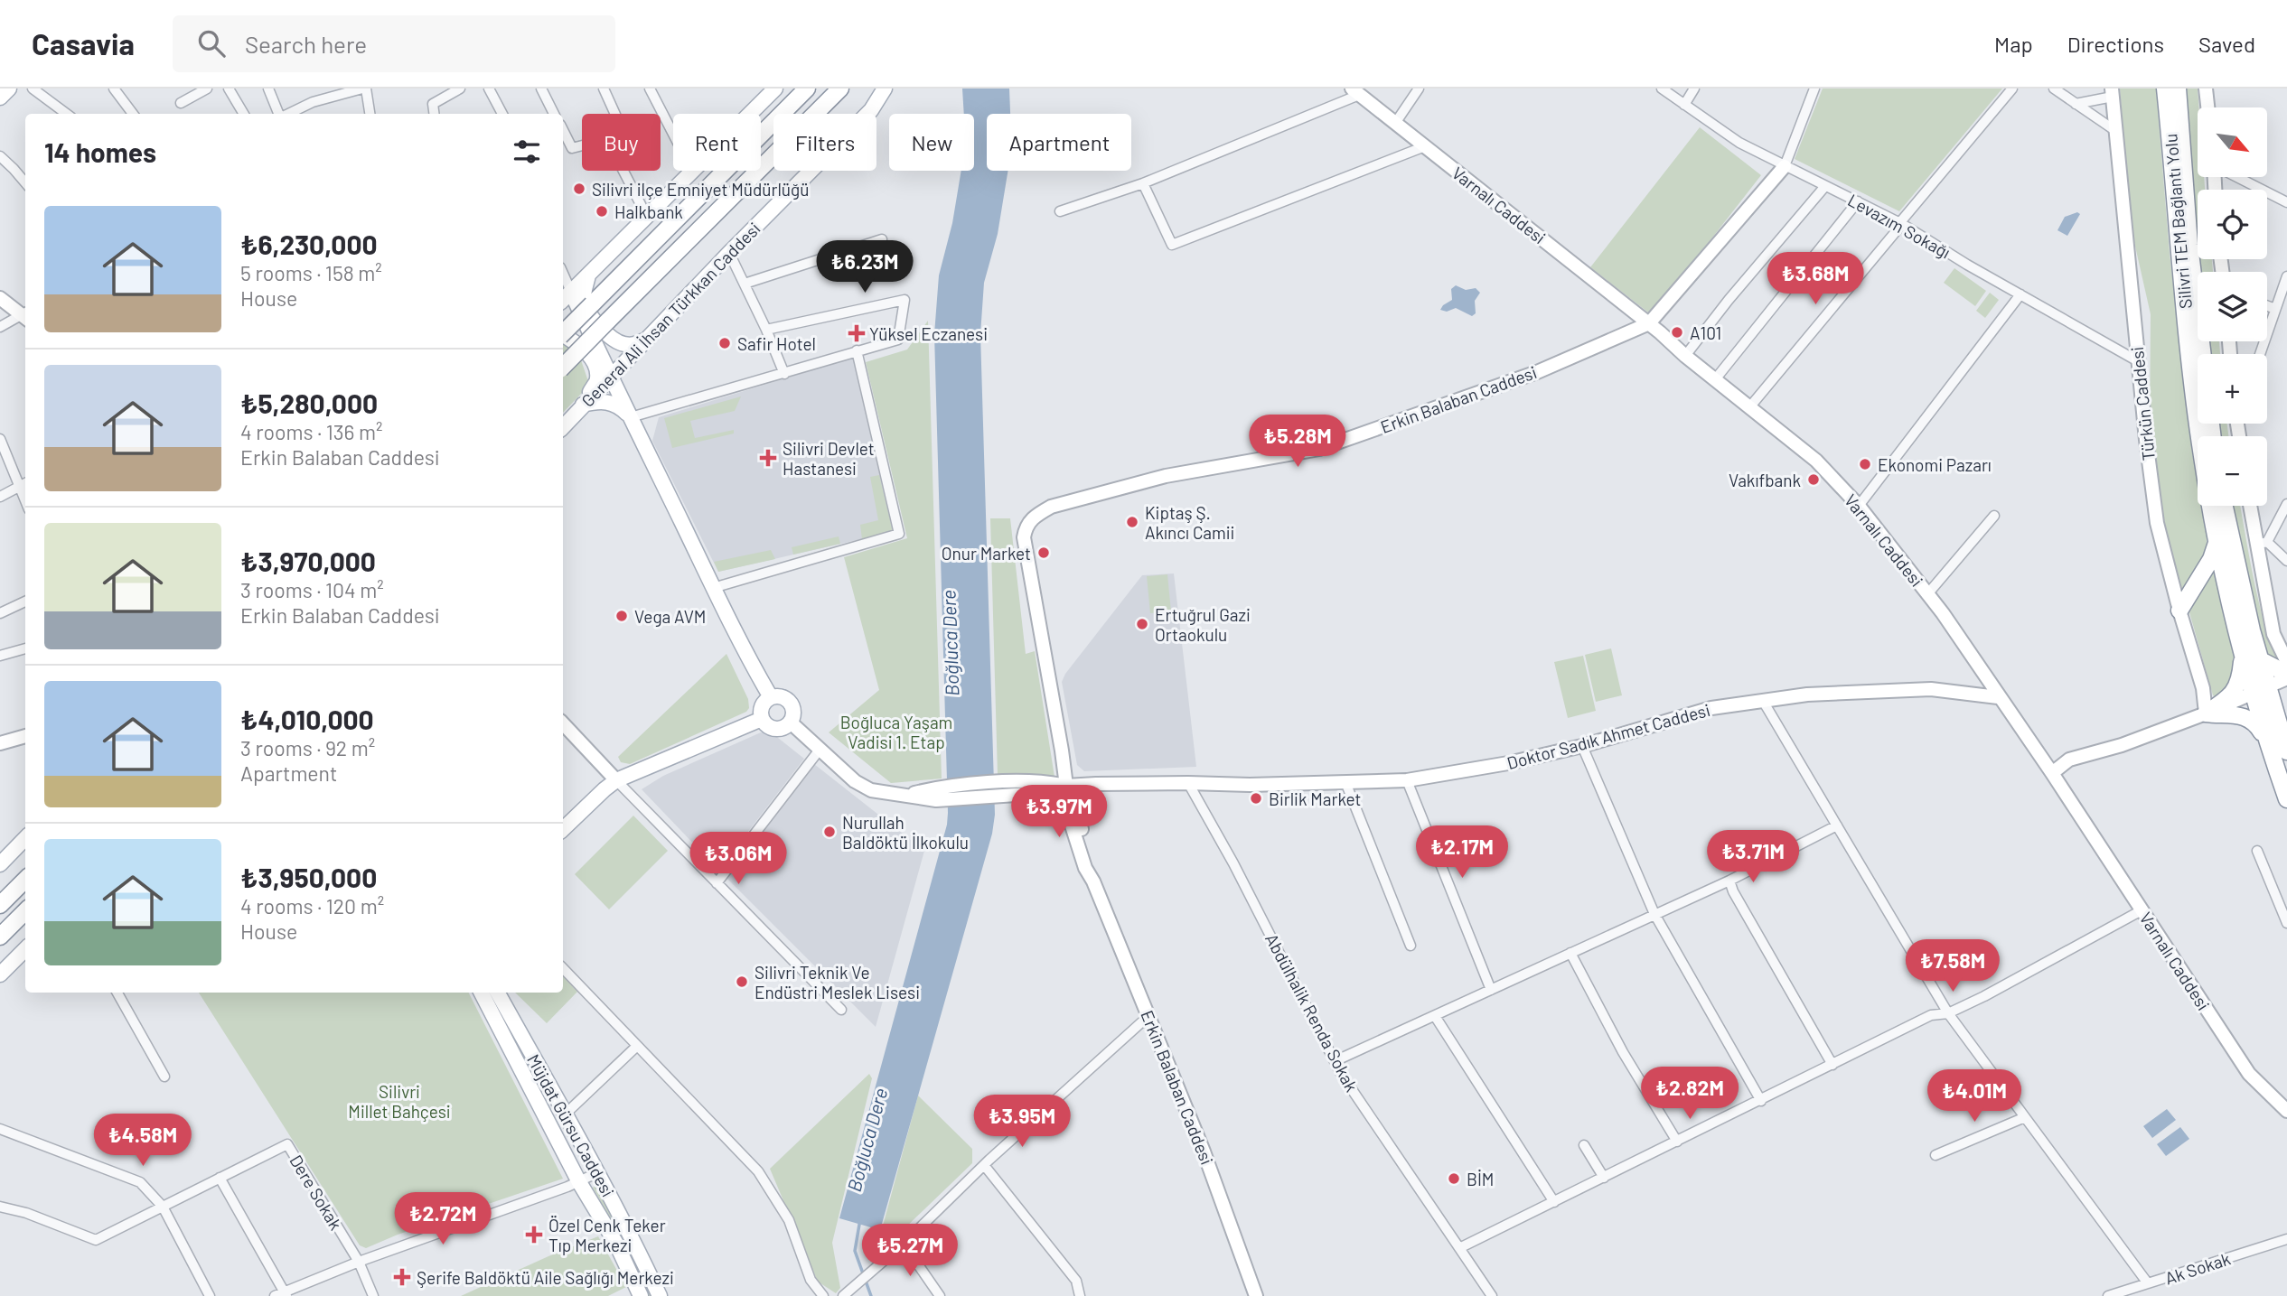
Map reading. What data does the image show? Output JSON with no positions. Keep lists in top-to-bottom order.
{
  "streets": {
    "highway": ["Silivri TEM Bağlantı Yolu"],
    "main road": ["General Ali İhsan Türkkan Caddesi", "Müjdat Gürsu Caddesi"],
    "street": [
      "Varnalı Caddesi",
      "Levazım Sokağı",
      "Erkin Balaban Caddesi",
      "Türkün Caddesi",
      "Doktor Sadık Ahmet Caddesi",
      "Abdülhalik Renda Sokak",
      "Dere Sokak",
      "Ak Sokak"
    ]
  },
  "crossings": [
    ["Varnalı Caddesi", "Erkin Balaban Caddesi"],
    ["Varnalı Caddesi", "Doktor Sadık Ahmet Caddesi"],
    ["Levazım Sokağı", "Erkin Balaban Caddesi"],
    ["Levazım Sokağı", "Türkün Caddesi"],
    ["Erkin Balaban Caddesi", "Doktor Sadık Ahmet Caddesi"],
    ["Doktor Sadık Ahmet Caddesi", "Abdülhalik Renda Sokak"]
  ],
  "water": ["Boğluca Dere"],
  "parks": ["Boğluca Yaşam Vadisi 1. Etap", "Silivri Millet Bahçesi"],
  "places": {
    "other": [
      "Silivri ilçe Emniyet Müdürlüğü",
      "Halkbank",
      "A101",
      "Safir Hotel",
      "Ekonomi Pazarı",
      "Vakıfbank",
      "Kiptaş Ş. Akıncı Camii",
      "Onur Market",
      "Vega AVM",
      "Ertuğrul Gazi Ortaokulu",
      "Birlik Market",
      "Nurullah Baldöktü İlkokulu",
      "Silivri Teknik Ve Endüstri Meslek Lisesi",
      "BİM"
    ],
    "health": [
      "Yüksel Eczanesi",
      "Silivri Devlet Hastanesi",
      "Özel Cenk Teker Tıp Merkezi",
      "Şerife Baldöktü Aile Sağlığı Merkezi"
    ]
  },
  "north": "bottom right",
  "page": {
    "header": "Casavia",
    "search": "Search here",
    "nav": ["Map", "Directions", "Saved"],
    "map_buttons": ["+", "−"],
    "chip": [
      "Buy",
      "Rent",
      "Filters",
      "New",
      "Apartment"
    ],
    "heading": "14 homes",
    "list": [
      {
        "name": "₺6,230,000",
        "note": "5 rooms · 158 m² · House"
      },
      {
        "name": "₺5,280,000",
        "note": "4 rooms · 136 m² · Erkin Balaban Caddesi"
      },
      {
        "name": "₺3,970,000",
        "note": "3 rooms · 104 m² · Erkin Balaban Caddesi"
      },
      {
        "name": "₺4,010,000",
        "note": "3 rooms · 92 m² · Apartment"
      },
      {
        "name": "₺3,950,000",
        "note": "4 rooms · 120 m² · House"
      }
    ],
    "price": [
      "₺6.23M",
      "₺3.68M",
      "₺5.28M",
      "₺3.97M",
      "₺2.17M",
      "₺3.71M",
      "₺3.06M",
      "₺7.58M",
      "₺2.82M",
      "₺4.01M",
      "₺3.95M",
      "₺4.58M",
      "₺2.72M",
      "₺5.27M"
    ]
  }
}
